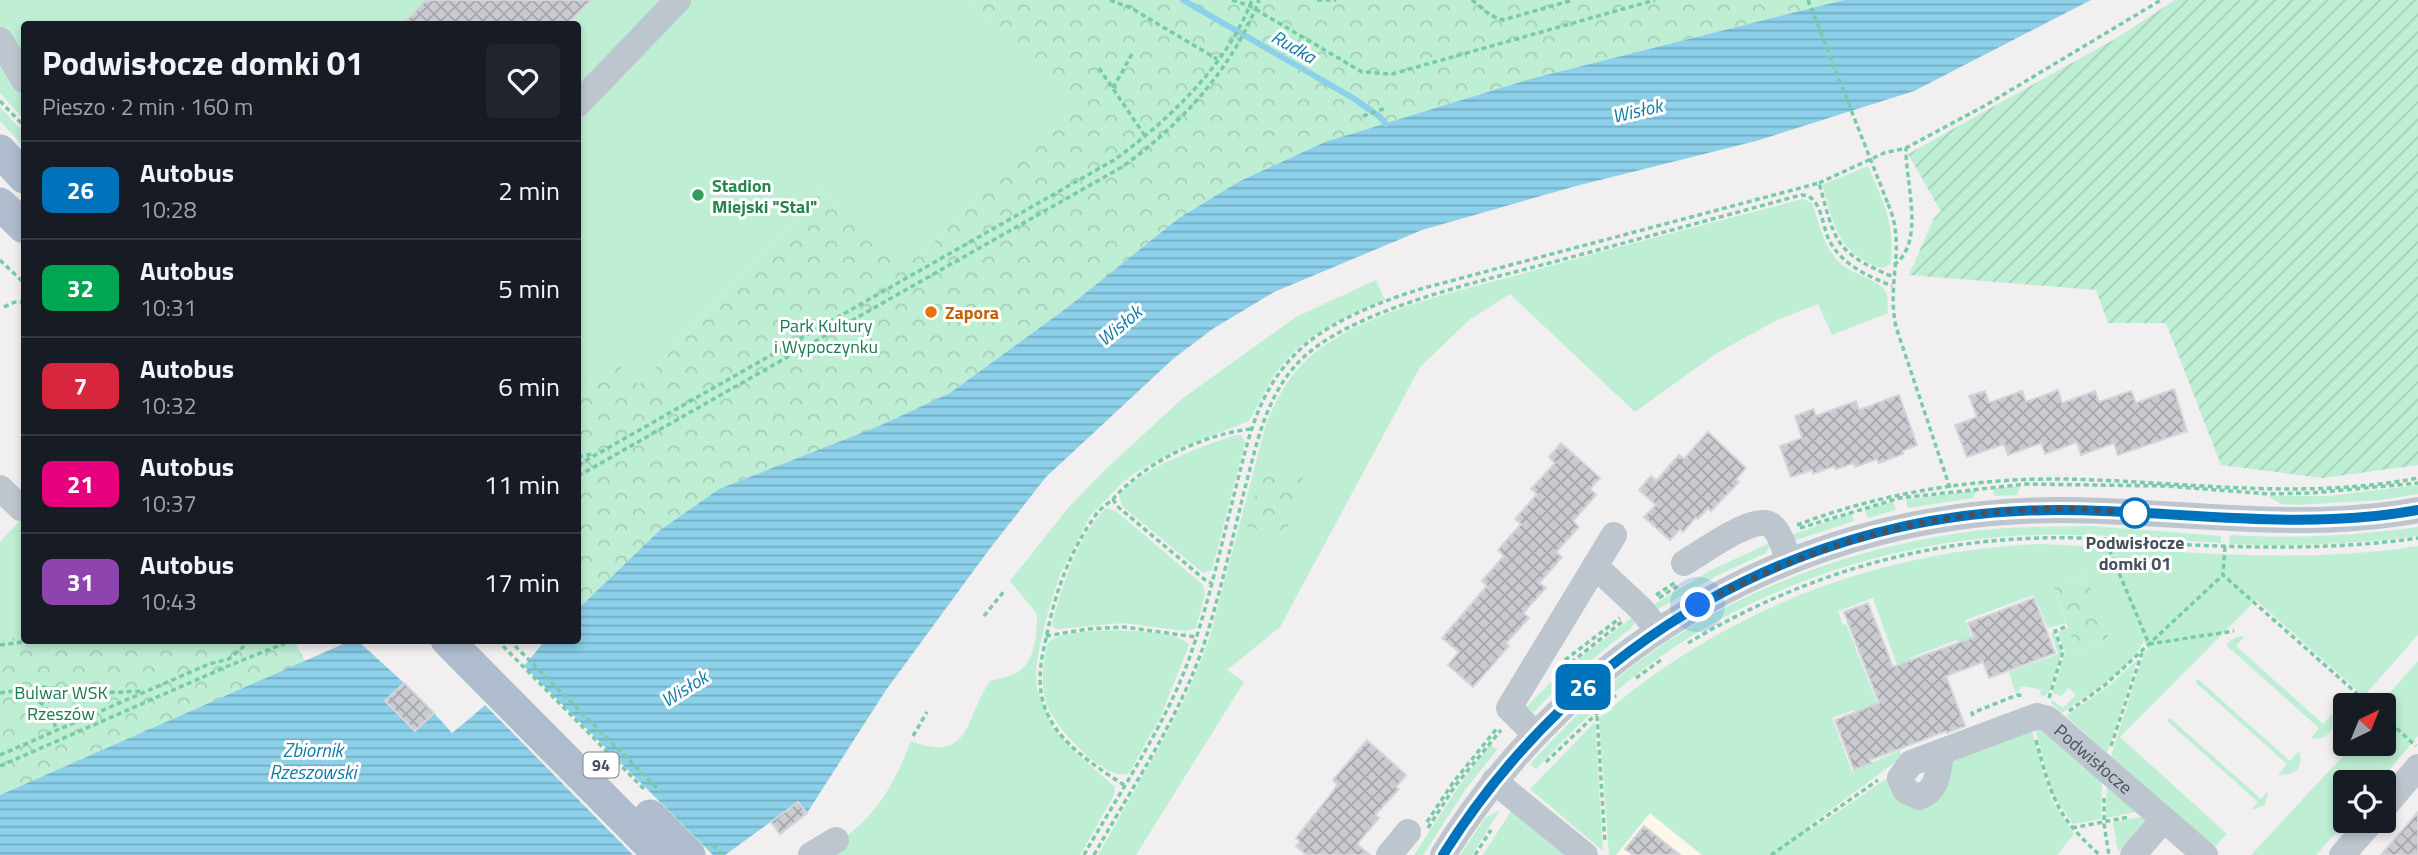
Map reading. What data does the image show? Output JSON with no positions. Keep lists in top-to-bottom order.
{
  "streets": {
    "main road": ["94"],
    "street": ["Podwisłocze"]
  },
  "water": ["Rudka", "Wisłok", "Zbiornik Rzeszowski"],
  "parks": ["Park Kultury i Wypoczynku", "Bulwar WSK Rzeszów"],
  "places": ["Stadion Miejski \"Stal\"", "Zapora", "Podwisłocze domki 01"],
  "lines": ["bus line 26"],
  "north": "top right",
  "page": {
    "on_map": "26",
    "heading": ["Podwisłocze domki 01", "Pieszo · 2 min · 160 m"],
    "list": [
      {
        "mark": "26",
        "name": "Autobus",
        "note": "10:28",
        "value": "2 min"
      },
      {
        "mark": "32",
        "name": "Autobus",
        "note": "10:31",
        "value": "5 min"
      },
      {
        "mark": "7",
        "name": "Autobus",
        "note": "10:32",
        "value": "6 min"
      },
      {
        "mark": "21",
        "name": "Autobus",
        "note": "10:37",
        "value": "11 min"
      },
      {
        "mark": "31",
        "name": "Autobus",
        "note": "10:43",
        "value": "17 min"
      }
    ]
  }
}
